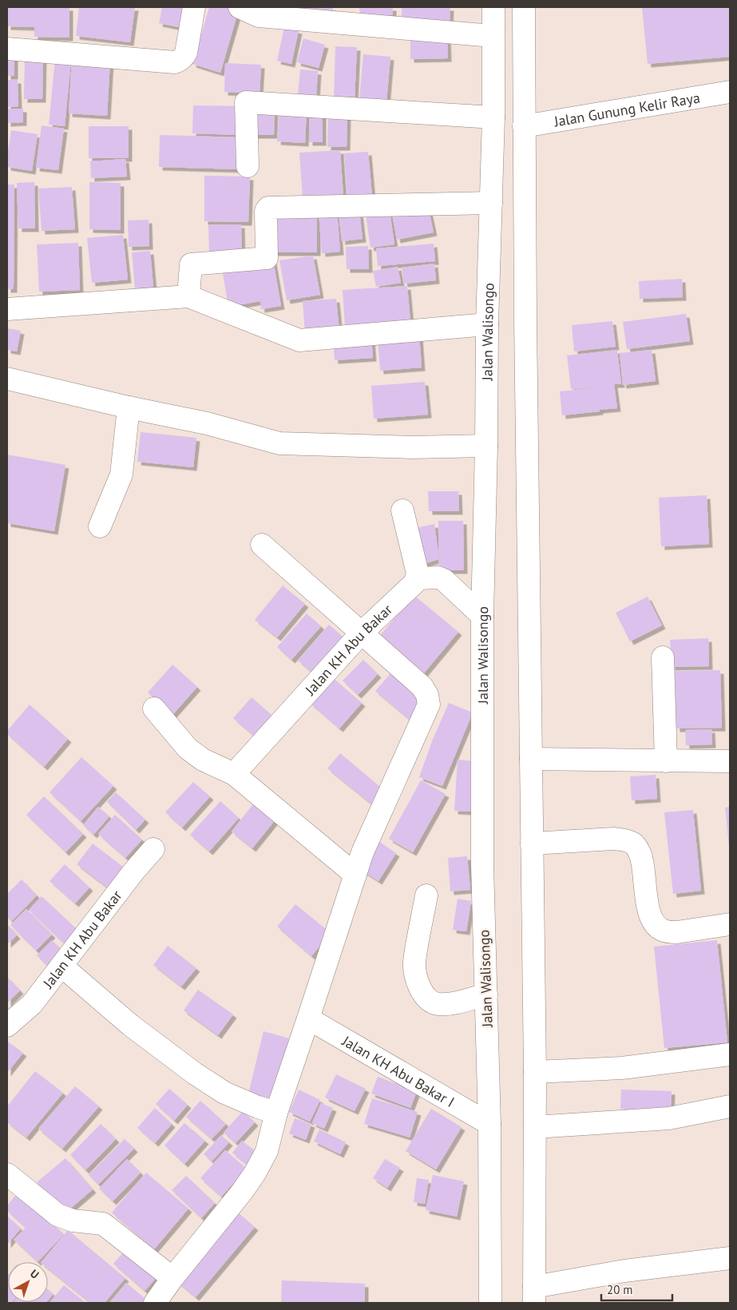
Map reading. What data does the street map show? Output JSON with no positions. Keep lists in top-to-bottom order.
{
  "streets": {
    "main road": [
      "Jalan Gunung Kelir Raya",
      "Jalan Walisongo",
      "Jalan KH Abu Bakar",
      "Jalan KH Abu Bakar I"
    ]
  },
  "crossings": [
    ["Jalan Walisongo", "Jalan KH Abu Bakar I"]
  ],
  "scale_bar": "20 m",
  "north": "top right"
}
